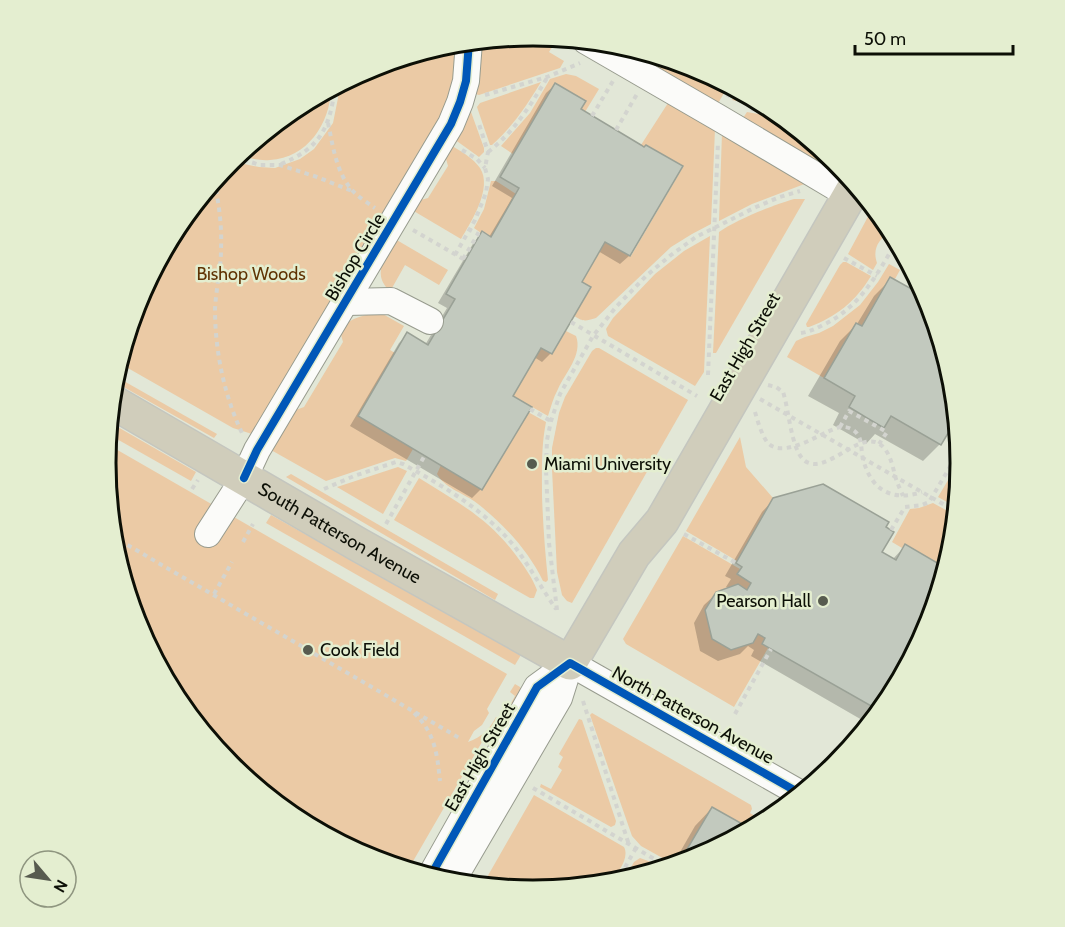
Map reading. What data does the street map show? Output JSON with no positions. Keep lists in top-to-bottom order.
{
  "streets": {
    "highway": ["East High Street", "South Patterson Avenue"],
    "street": ["Bishop Circle", "North Patterson Avenue"]
  },
  "crossings": [
    ["Bishop Circle", "South Patterson Avenue"],
    ["East High Street", "South Patterson Avenue"],
    ["East High Street", "North Patterson Avenue"],
    ["South Patterson Avenue", "North Patterson Avenue"]
  ],
  "parks": ["Bishop Woods"],
  "places": ["Miami University", "Pearson Hall", "Cook Field"],
  "scale_bar": "50 m",
  "north": "bottom right"
}
